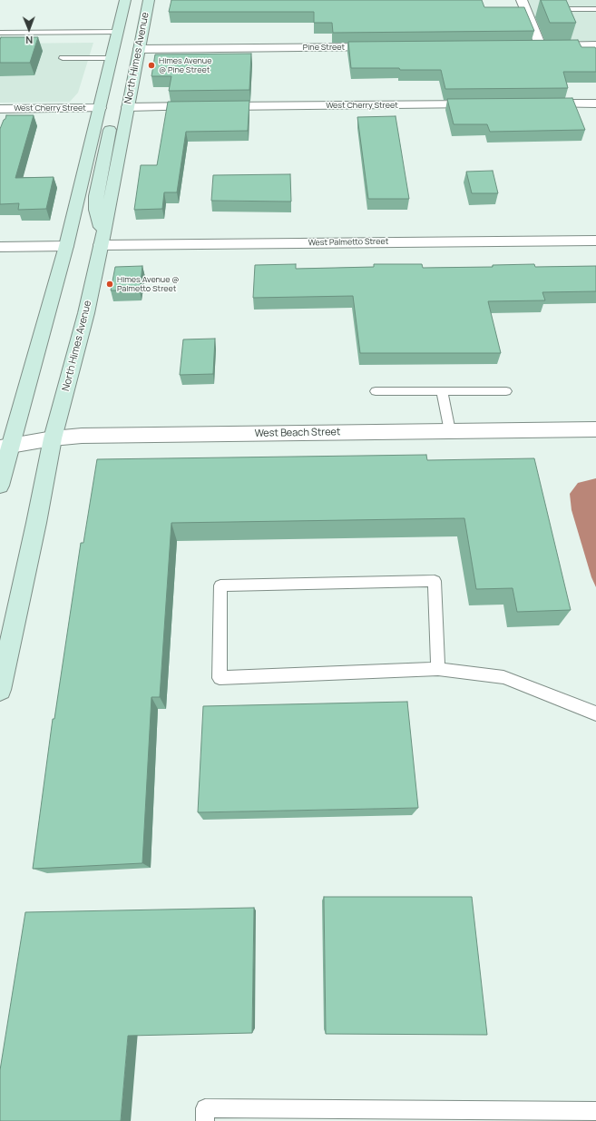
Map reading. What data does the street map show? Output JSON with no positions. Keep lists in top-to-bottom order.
{
  "streets": {
    "street": [
      "Pine Street",
      "North Himes Avenue",
      "West Cherry Street",
      "West Palmetto Street",
      "West Beach Street"
    ]
  },
  "crossings": [
    ["Pine Street", "North Himes Avenue"],
    ["North Himes Avenue", "West Cherry Street"],
    ["North Himes Avenue", "West Palmetto Street"],
    ["North Himes Avenue", "West Beach Street"]
  ],
  "places": ["Himes Avenue @ Pine Street", "Himes Avenue @ Palmetto Street"],
  "north": "bottom"
}
